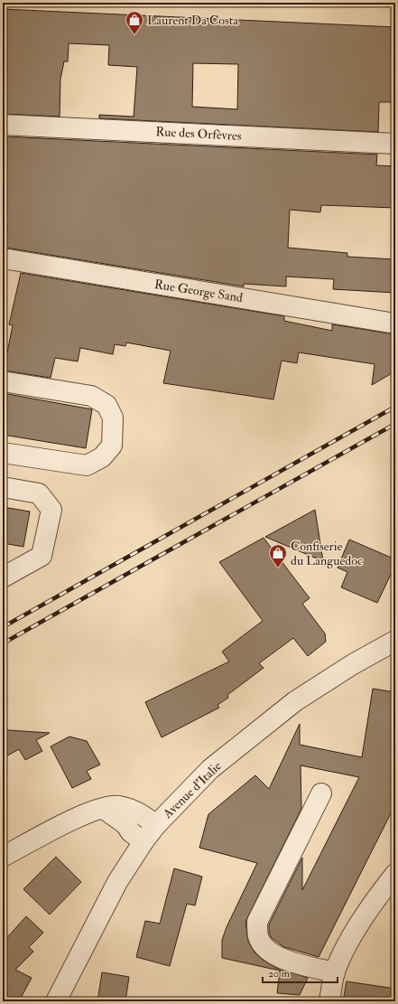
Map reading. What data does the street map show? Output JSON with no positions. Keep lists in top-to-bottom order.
{
  "streets": {
    "street": ["Rue des Orfèvres", "Rue George Sand", "Avenue d'Italie"]
  },
  "places": {
    "shop": ["Laurent Da Costa", "Confiserie du Languedoc"]
  },
  "scale_bar": "20 m"
}
